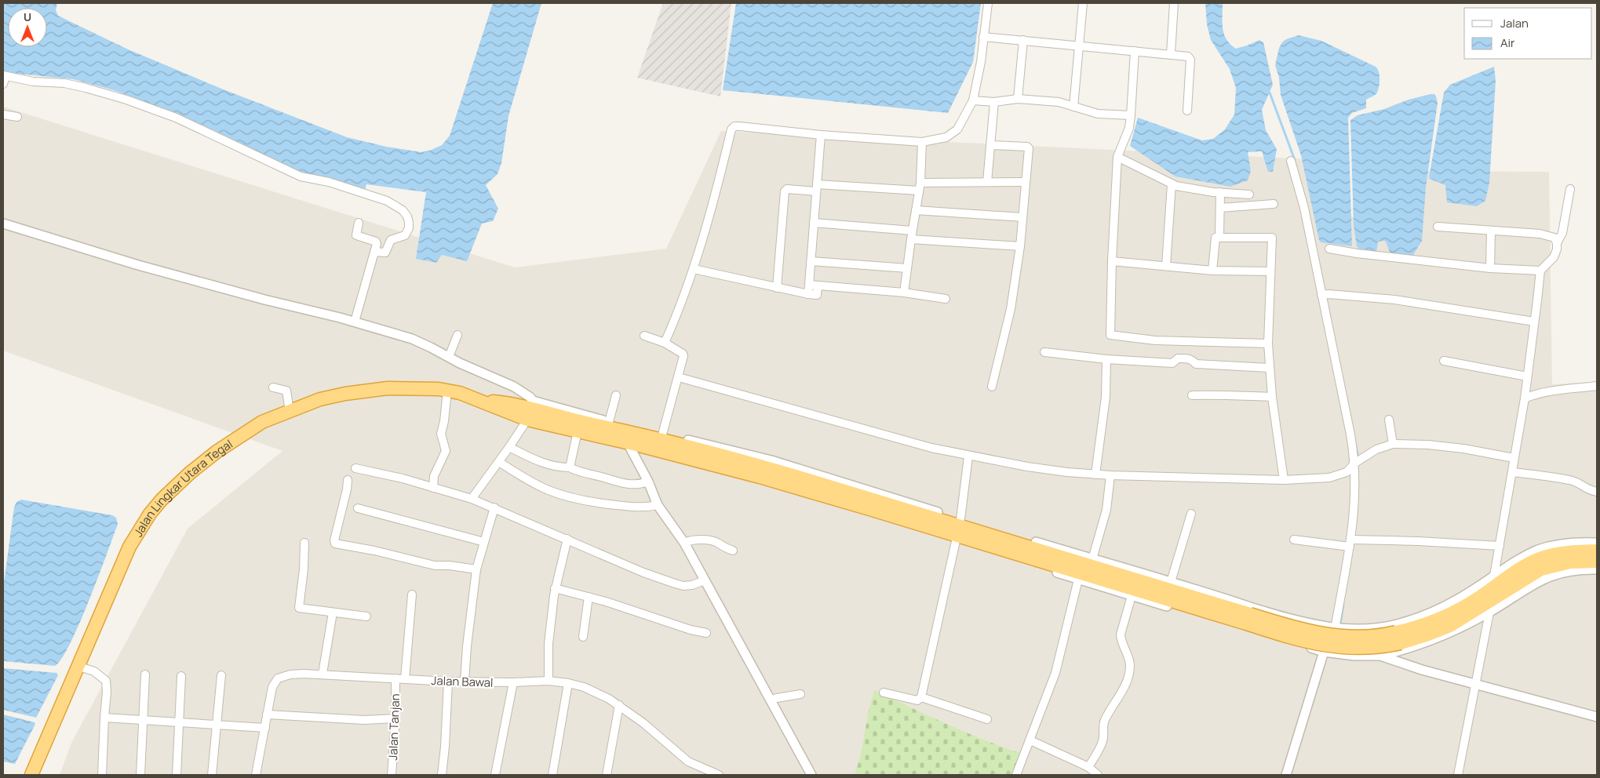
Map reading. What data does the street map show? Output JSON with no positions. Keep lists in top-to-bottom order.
{
  "streets": {
    "highway": ["Jalan Lingkar Utara Tegal"],
    "street": ["Jalan Bawal", "Jalan Tanjan"]
  },
  "crossings": [
    ["Jalan Bawal", "Jalan Tanjan"]
  ],
  "legend": ["Jalan", "Air"],
  "north": "top"
}
